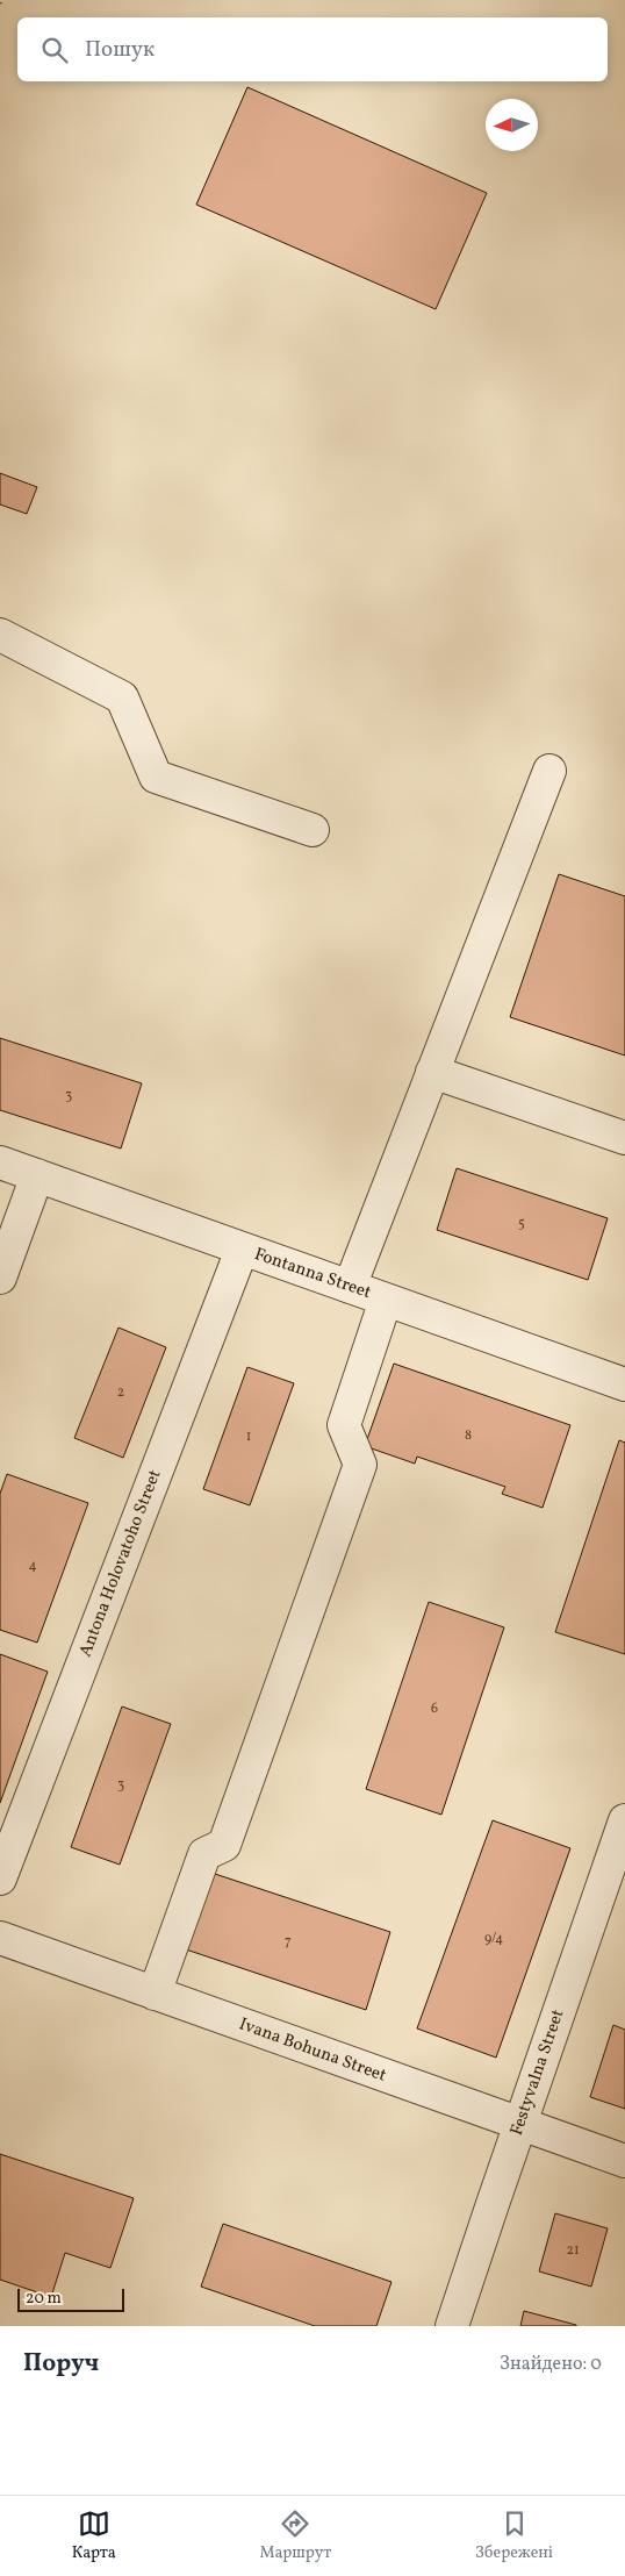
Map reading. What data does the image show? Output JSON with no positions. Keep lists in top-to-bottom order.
{
  "streets": {
    "street": [
      "Fontanna Street",
      "Antona Holovatoho Street",
      "Ivana Bohuna Street",
      "Festyvalna Street"
    ]
  },
  "crossings": [
    ["Fontanna Street", "Antona Holovatoho Street"],
    ["Ivana Bohuna Street", "Festyvalna Street"]
  ],
  "house_numbers": [
    "3",
    "5",
    "2",
    "8",
    "1",
    "4",
    "6",
    "3",
    "9/4",
    "7",
    "21"
  ],
  "scale_bar": "20 m",
  "north": "left",
  "page": {
    "search": "Пошук",
    "scale": "20 m",
    "heading": ["Поруч", "Знайдено: 0"],
    "nav": ["Карта", "Маршрут", "Збережені"]
  }
}
